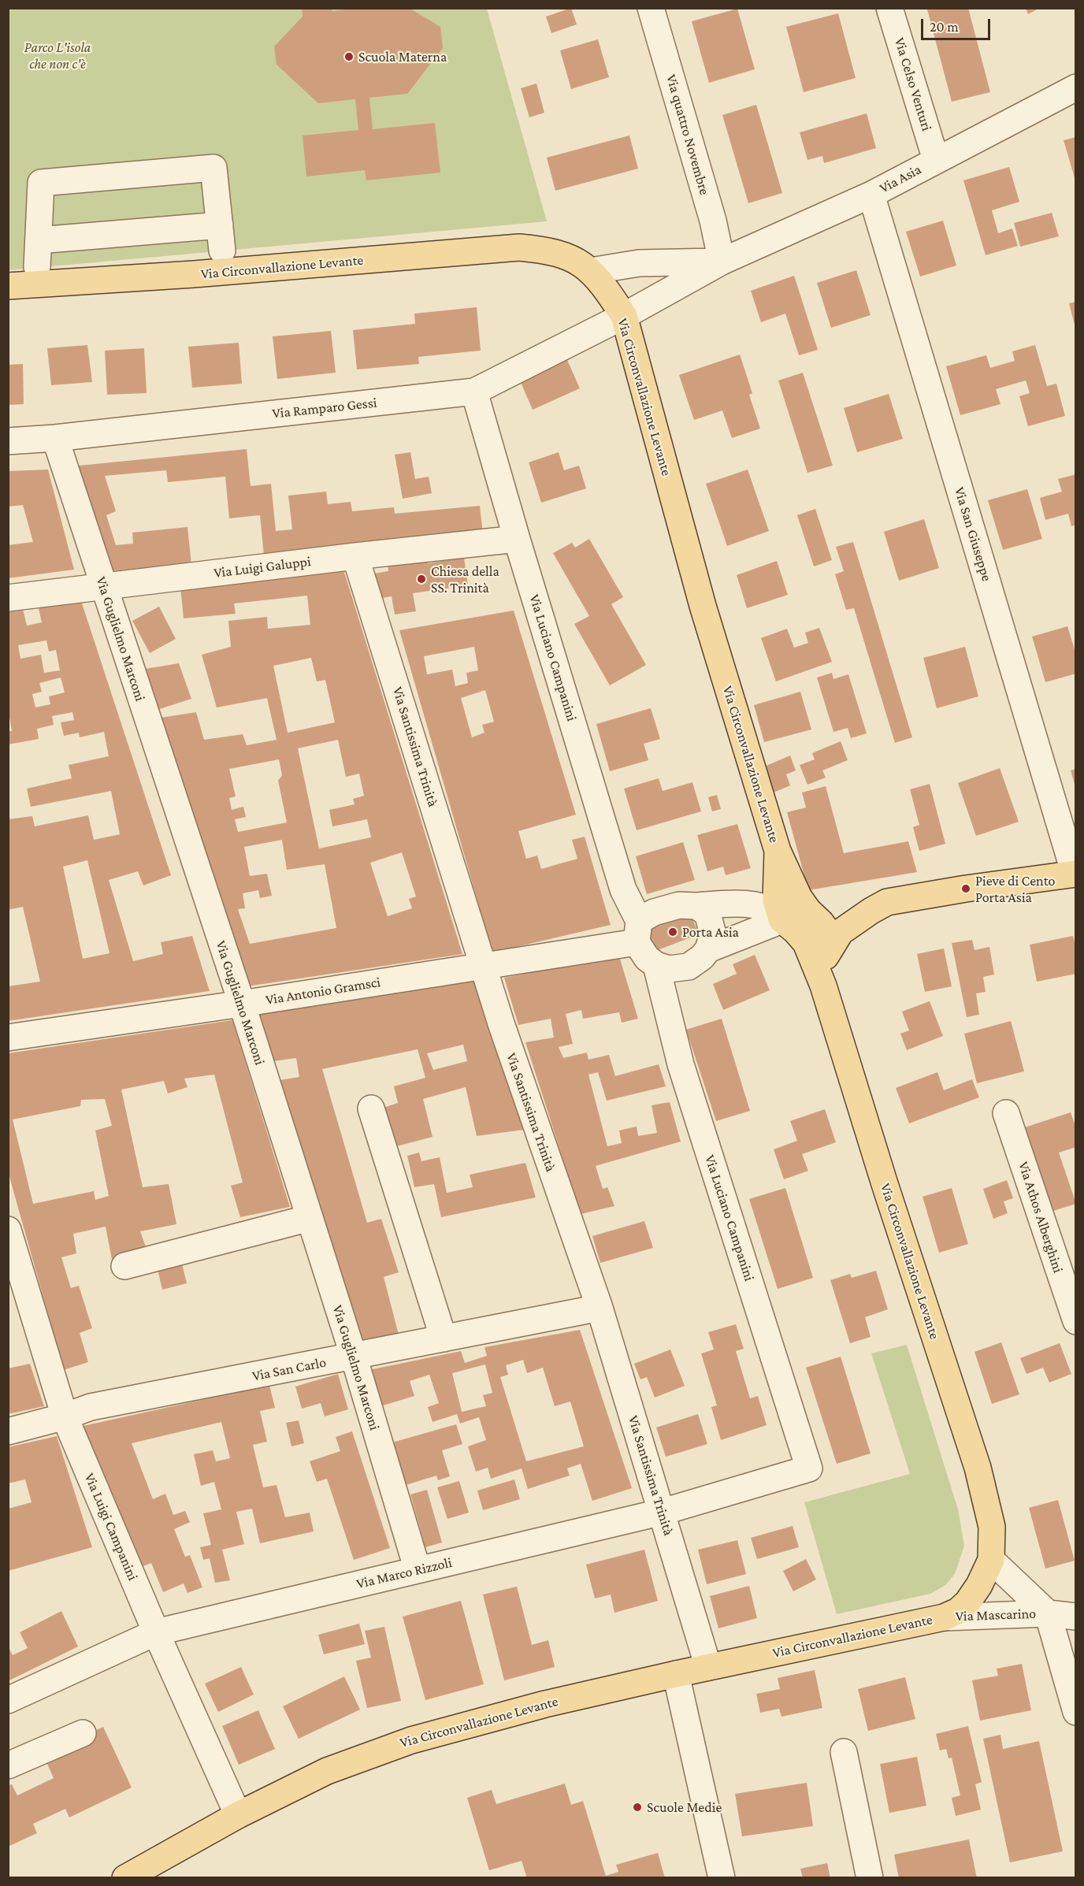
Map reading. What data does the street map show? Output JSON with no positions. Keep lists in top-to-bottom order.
{
  "streets": {
    "main road": ["Via Circonvallazione Levante"],
    "street": [
      "Via Celso Venturi",
      "Via quattro Novembre",
      "Via Asia",
      "Via Ramparo Gessi",
      "Via San Giuseppe",
      "Via Luigi Galuppi",
      "Via Guglielmo Marconi",
      "Via Luciano Campanini",
      "Via Santissima Trinità",
      "Via Antonio Gramsci",
      "Via Athos Alberghini",
      "Via San Carlo",
      "Via Luigi Campanini",
      "Via Marco Rizzoli",
      "Via Mascarino"
    ]
  },
  "crossings": [
    ["Via Celso Venturi", "Via Asia"],
    ["Via quattro Novembre", "Via Asia"],
    ["Via Asia", "Via Circonvallazione Levante"],
    ["Via Asia", "Via Ramparo Gessi"],
    ["Via Asia", "Via San Giuseppe"],
    ["Via Circonvallazione Levante", "Via Ramparo Gessi"],
    ["Via Circonvallazione Levante", "Via San Giuseppe"],
    ["Via Circonvallazione Levante", "Via Santissima Trinità"],
    ["Via Circonvallazione Levante", "Via Luigi Campanini"],
    ["Via Circonvallazione Levante", "Via Mascarino"],
    ["Via Ramparo Gessi", "Via Guglielmo Marconi"],
    ["Via Ramparo Gessi", "Via Luciano Campanini"],
    ["Via Luigi Galuppi", "Via Guglielmo Marconi"],
    ["Via Luigi Galuppi", "Via Luciano Campanini"],
    ["Via Luigi Galuppi", "Via Santissima Trinità"],
    ["Via Guglielmo Marconi", "Via Antonio Gramsci"],
    ["Via Guglielmo Marconi", "Via San Carlo"],
    ["Via Guglielmo Marconi", "Via Marco Rizzoli"],
    ["Via Luciano Campanini", "Via Antonio Gramsci"],
    ["Via Luciano Campanini", "Via Marco Rizzoli"],
    ["Via Santissima Trinità", "Via Antonio Gramsci"],
    ["Via Santissima Trinità", "Via San Carlo"],
    ["Via Santissima Trinità", "Via Marco Rizzoli"],
    ["Via San Carlo", "Via Luigi Campanini"],
    ["Via Luigi Campanini", "Via Marco Rizzoli"]
  ],
  "parks": ["Parco L'isola che non c'è"],
  "places": [
    "Scuola Materna",
    "Chiesa della SS. Trinità",
    "Pieve di Cento Porta Asia",
    "Porta Asia",
    "Scuole Medie"
  ],
  "scale_bar": "20 m"
}
